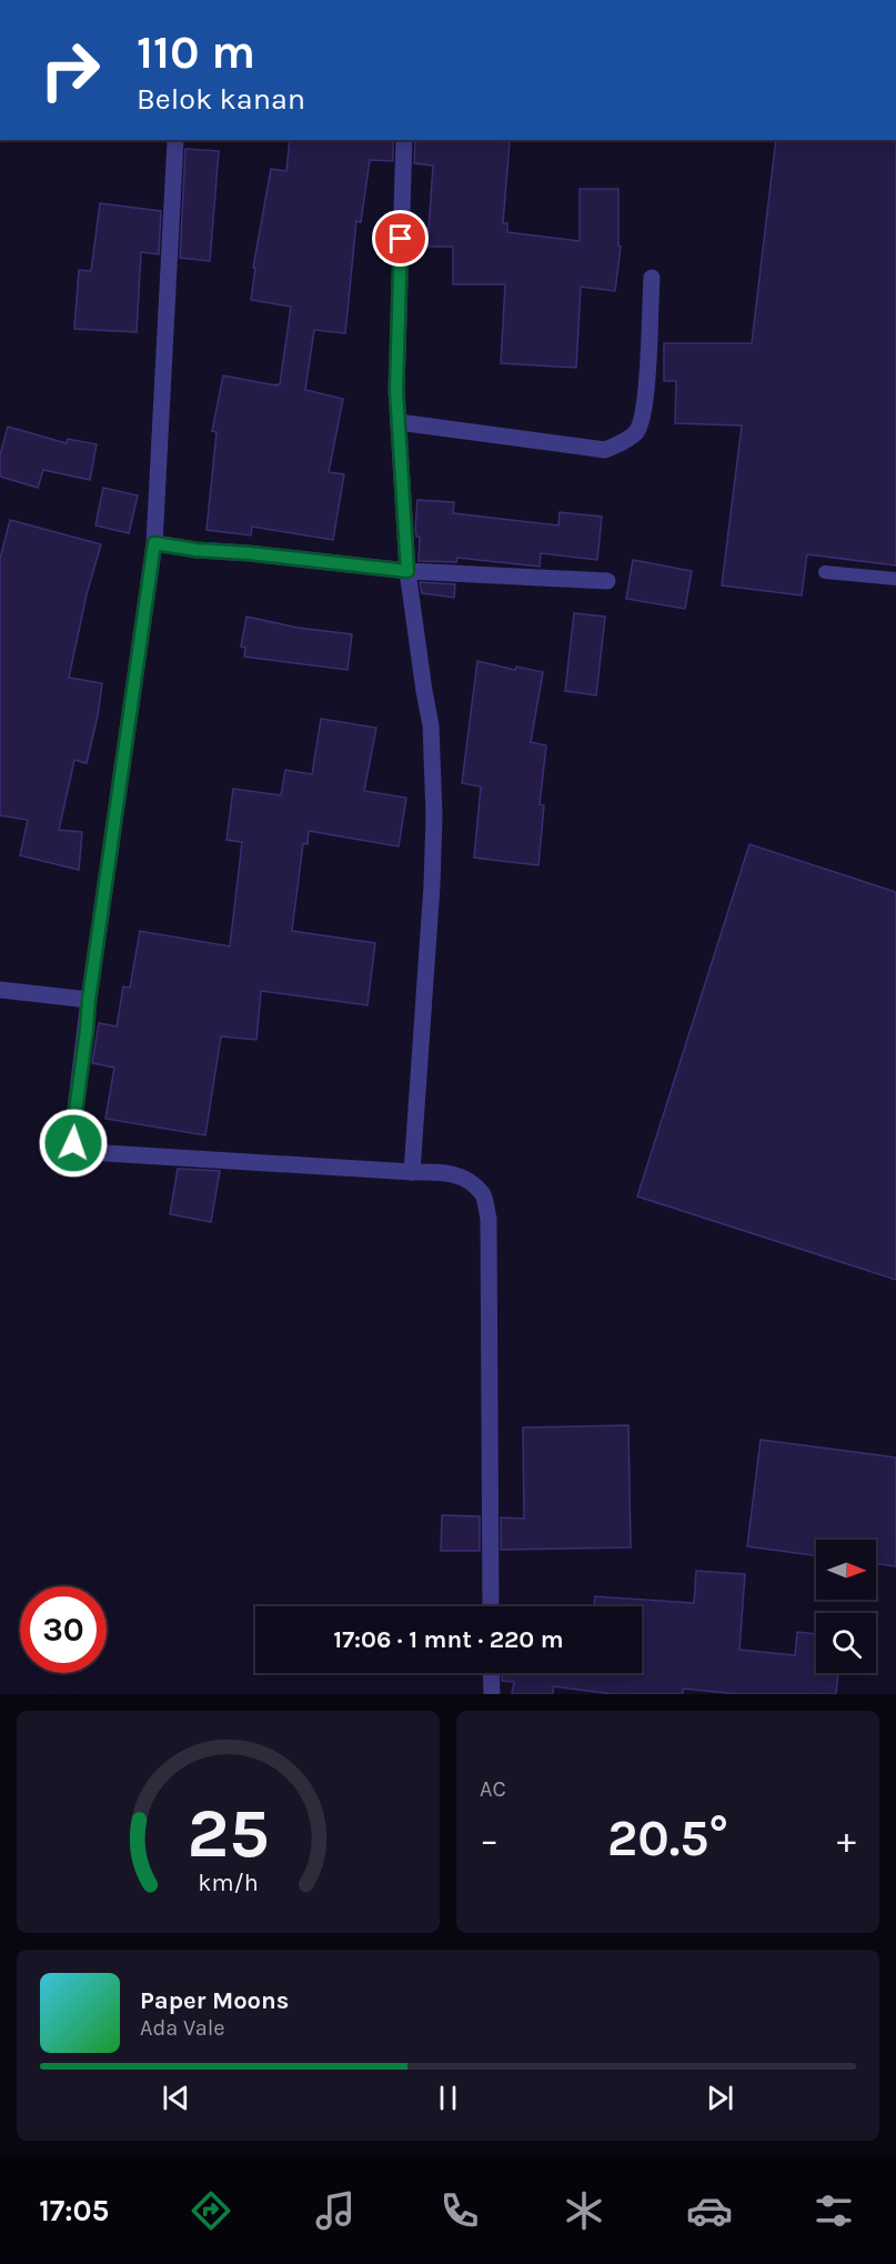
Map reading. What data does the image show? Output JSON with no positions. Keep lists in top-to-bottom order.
{
  "north": "right",
  "page": {
    "turn": ["110 m", "Belok kanan"],
    "limit": "30",
    "trip": "17:06 · 1 mnt · 220 m",
    "tile": "AC",
    "heat": ["−", "20.5°", "+"],
    "song": ["Paper Moons", "Ada Vale"],
    "tabs": "17:05",
    "gauge": ["25", "km/h"]
  }
}
